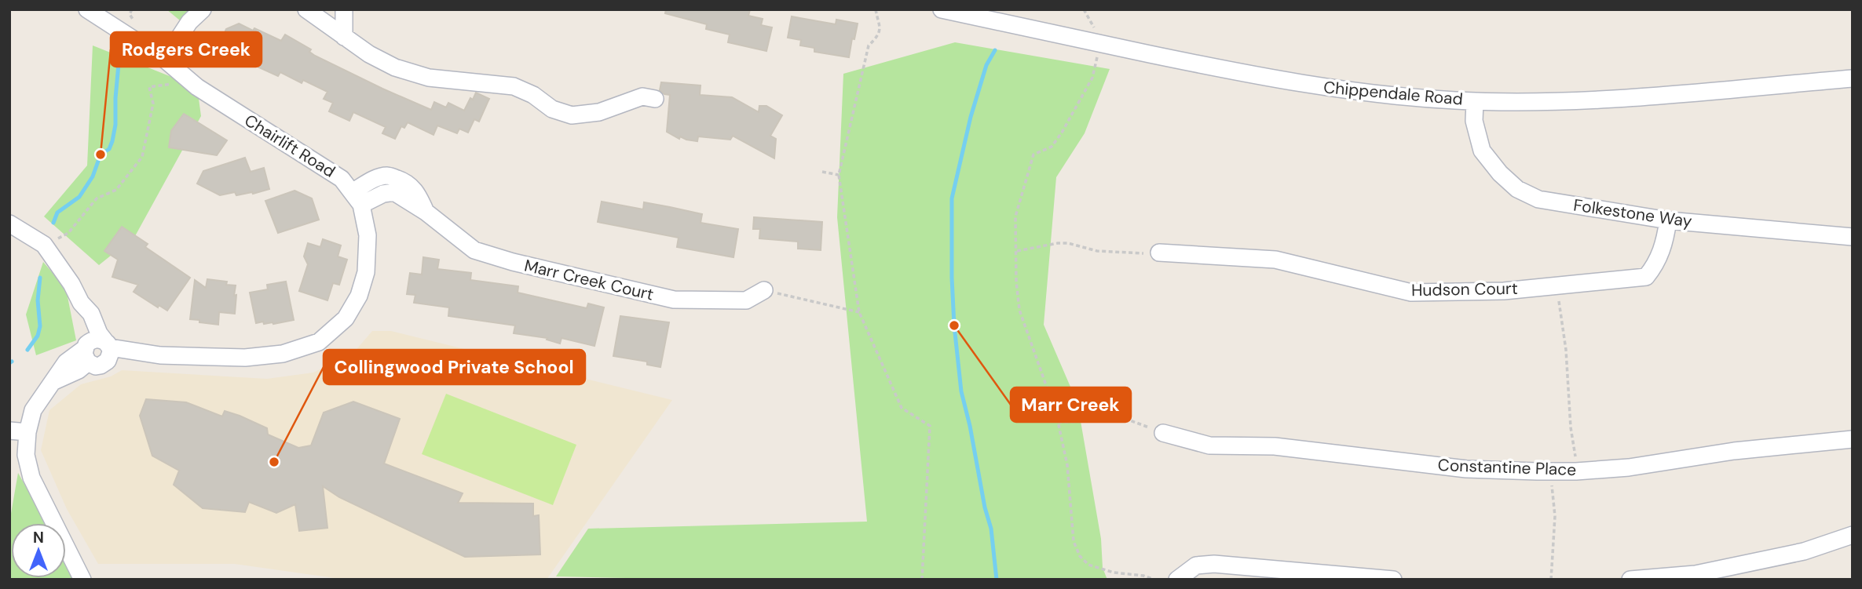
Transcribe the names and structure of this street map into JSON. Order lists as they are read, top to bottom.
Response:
{
  "streets": {
    "street": [
      "Chippendale Road",
      "Chairlift Road",
      "Folkestone Way",
      "Marr Creek Court",
      "Hudson Court",
      "Constantine Place"
    ]
  },
  "crossings": [
    ["Chippendale Road", "Folkestone Way"],
    ["Chairlift Road", "Marr Creek Court"],
    ["Folkestone Way", "Hudson Court"]
  ],
  "places": ["Rodgers Creek", "Marr Creek", "Collingwood Private School"],
  "north": "top"
}
